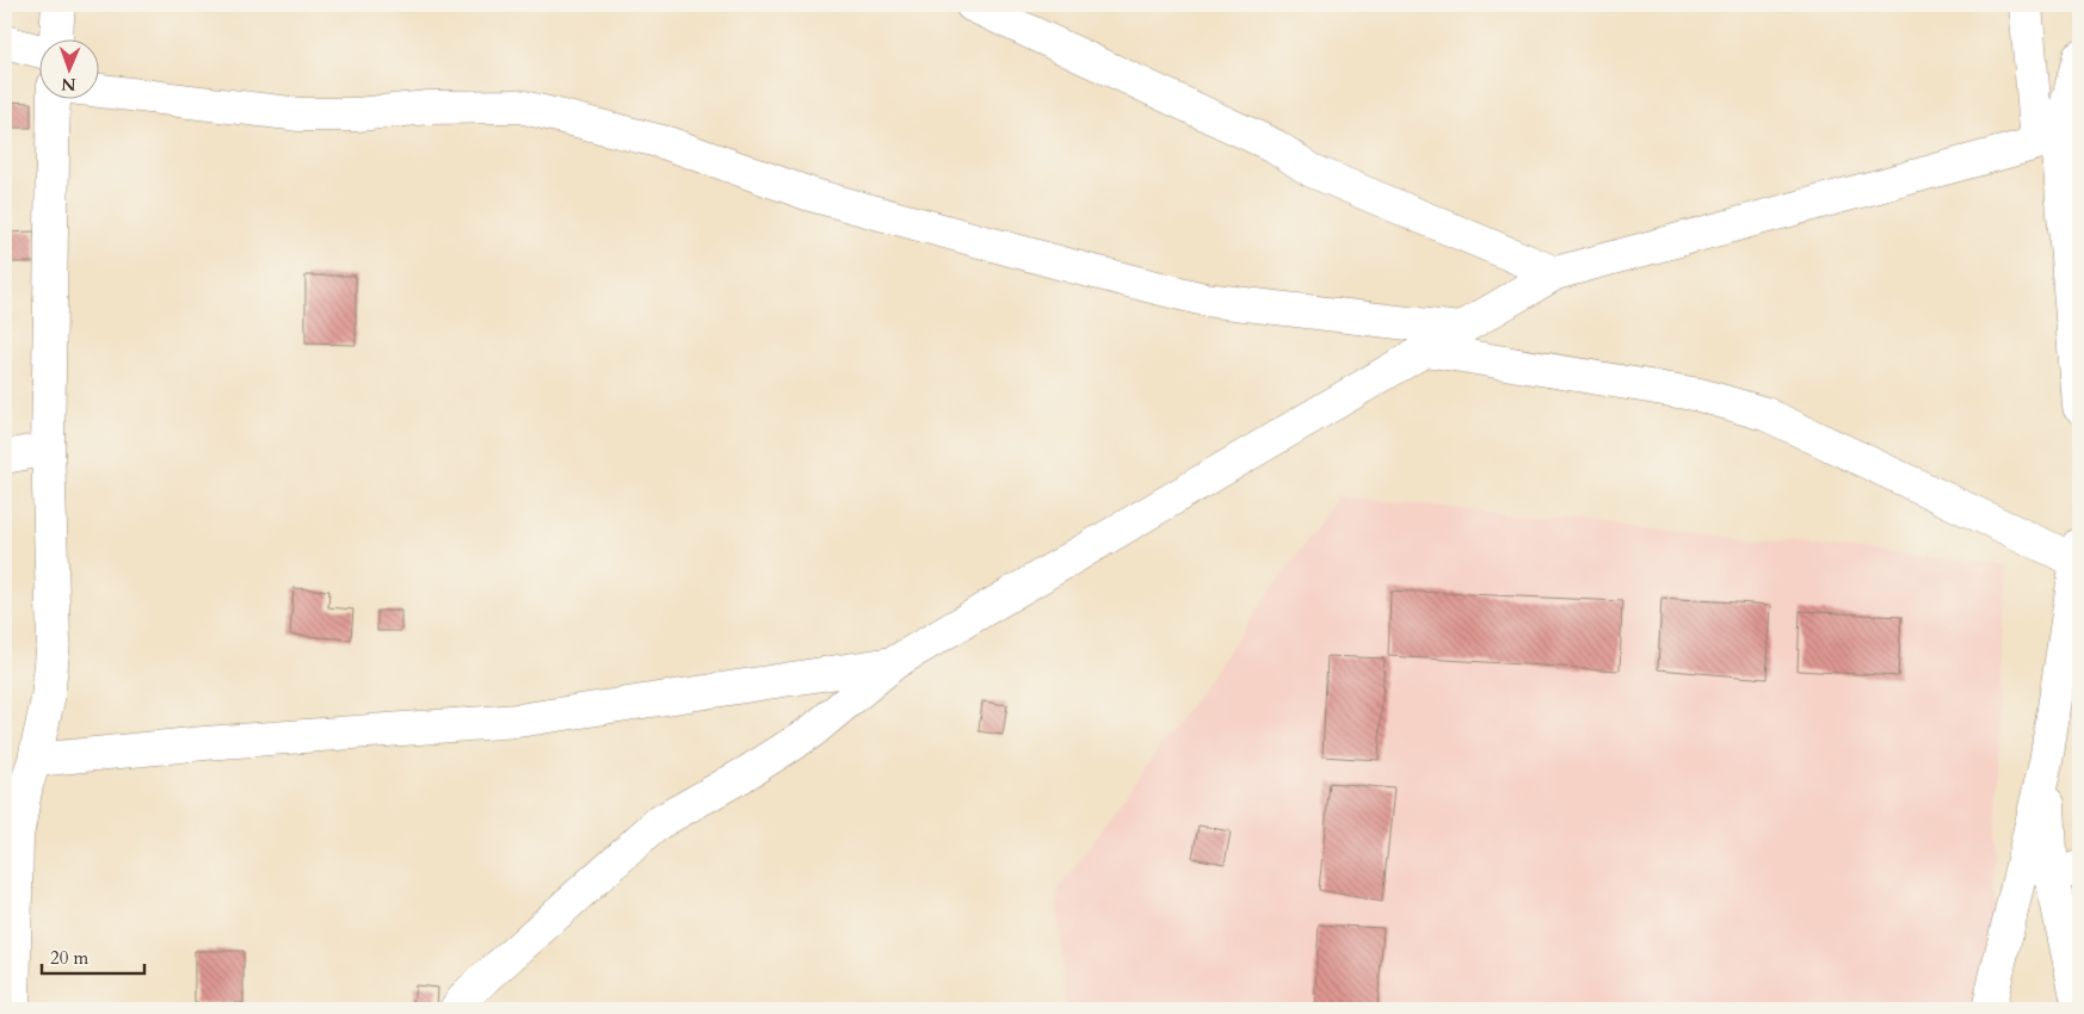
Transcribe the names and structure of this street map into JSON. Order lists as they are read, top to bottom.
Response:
{
  "scale_bar": "20 m",
  "north": "bottom"
}
